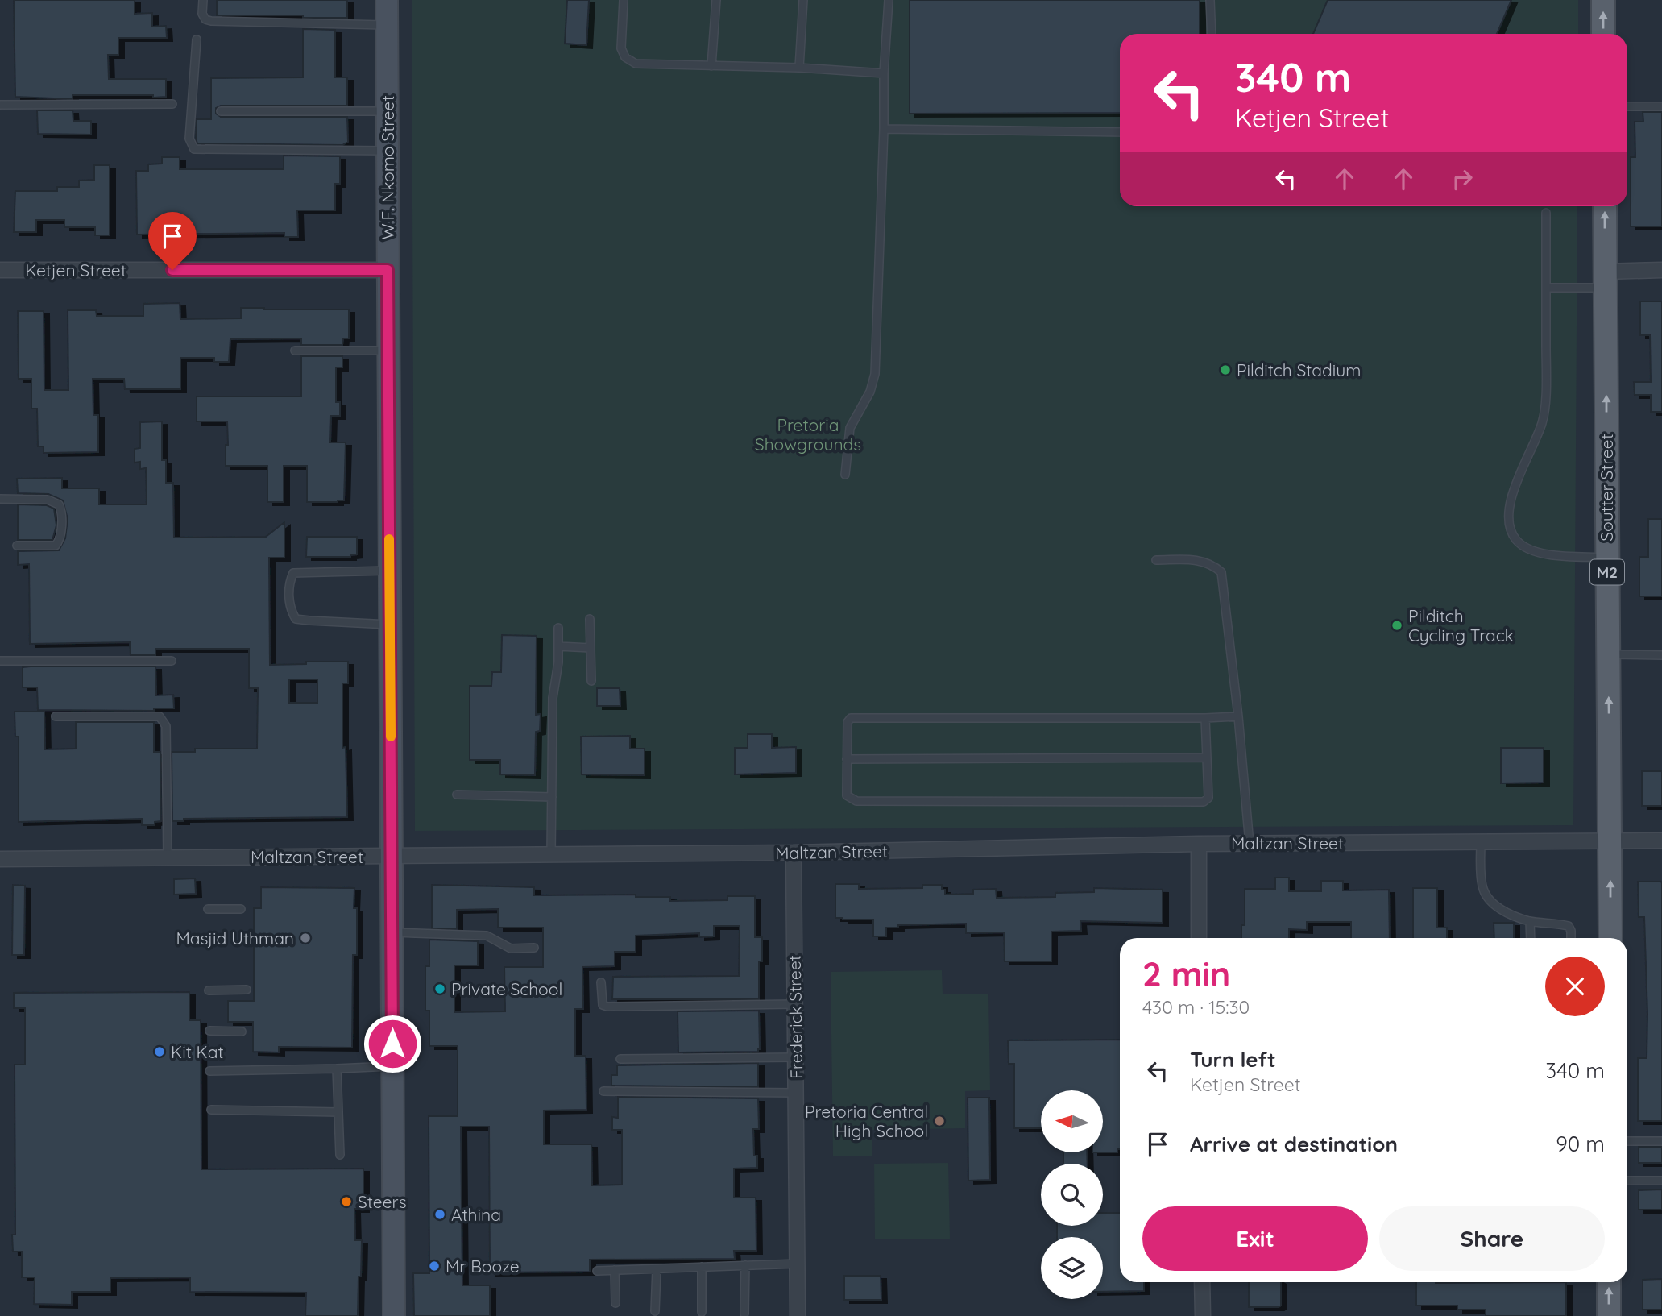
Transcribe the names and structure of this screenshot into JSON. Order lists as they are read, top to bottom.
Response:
{
  "streets": {
    "main road": ["W.F. Nkomo Street", "Soutter Street", "M2"],
    "street": ["Ketjen Street", "Maltzan Street", "Frederick Street"]
  },
  "crossings": [
    ["W.F. Nkomo Street", "Ketjen Street"],
    ["W.F. Nkomo Street", "Maltzan Street"],
    ["Soutter Street", "Maltzan Street"],
    ["Maltzan Street", "Frederick Street"]
  ],
  "one_way": ["Soutter Street"],
  "parks": ["Pretoria Showgrounds"],
  "places": [
    "Pilditch Stadium",
    "Pilditch Cycling Track",
    "Masjid Uthman",
    "Private School",
    "Kit Kat",
    "Pretoria Central High School",
    "Steers",
    "Athina",
    "Mr Booze"
  ],
  "north": "left",
  "page": {
    "turn": ["340 m", "Ketjen Street"],
    "heading": ["2 min", "430 m · 15:30"],
    "list": [
      {
        "name": "Turn left",
        "note": "Ketjen Street",
        "value": "340 m"
      },
      {
        "name": "Arrive at destination",
        "value": "90 m"
      }
    ],
    "buttons": ["Exit", "Share"]
  }
}
